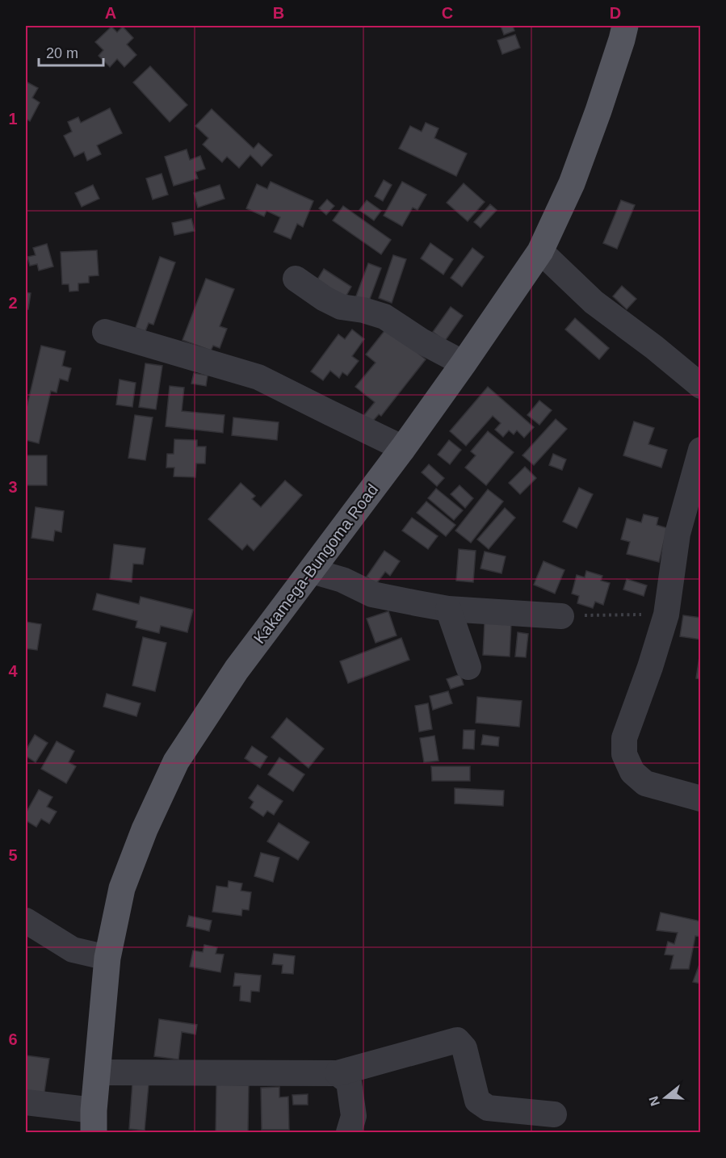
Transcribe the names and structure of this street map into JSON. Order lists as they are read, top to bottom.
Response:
{
  "streets": {
    "main road": ["Kakamega-Bungoma Road"]
  },
  "scale_bar": "20 m",
  "north": "left",
  "grid": {
    "columns": [
      "A",
      "B",
      "C",
      "D"
    ],
    "rows": [
      "1",
      "2",
      "3",
      "4",
      "5",
      "6"
    ]
  }
}
